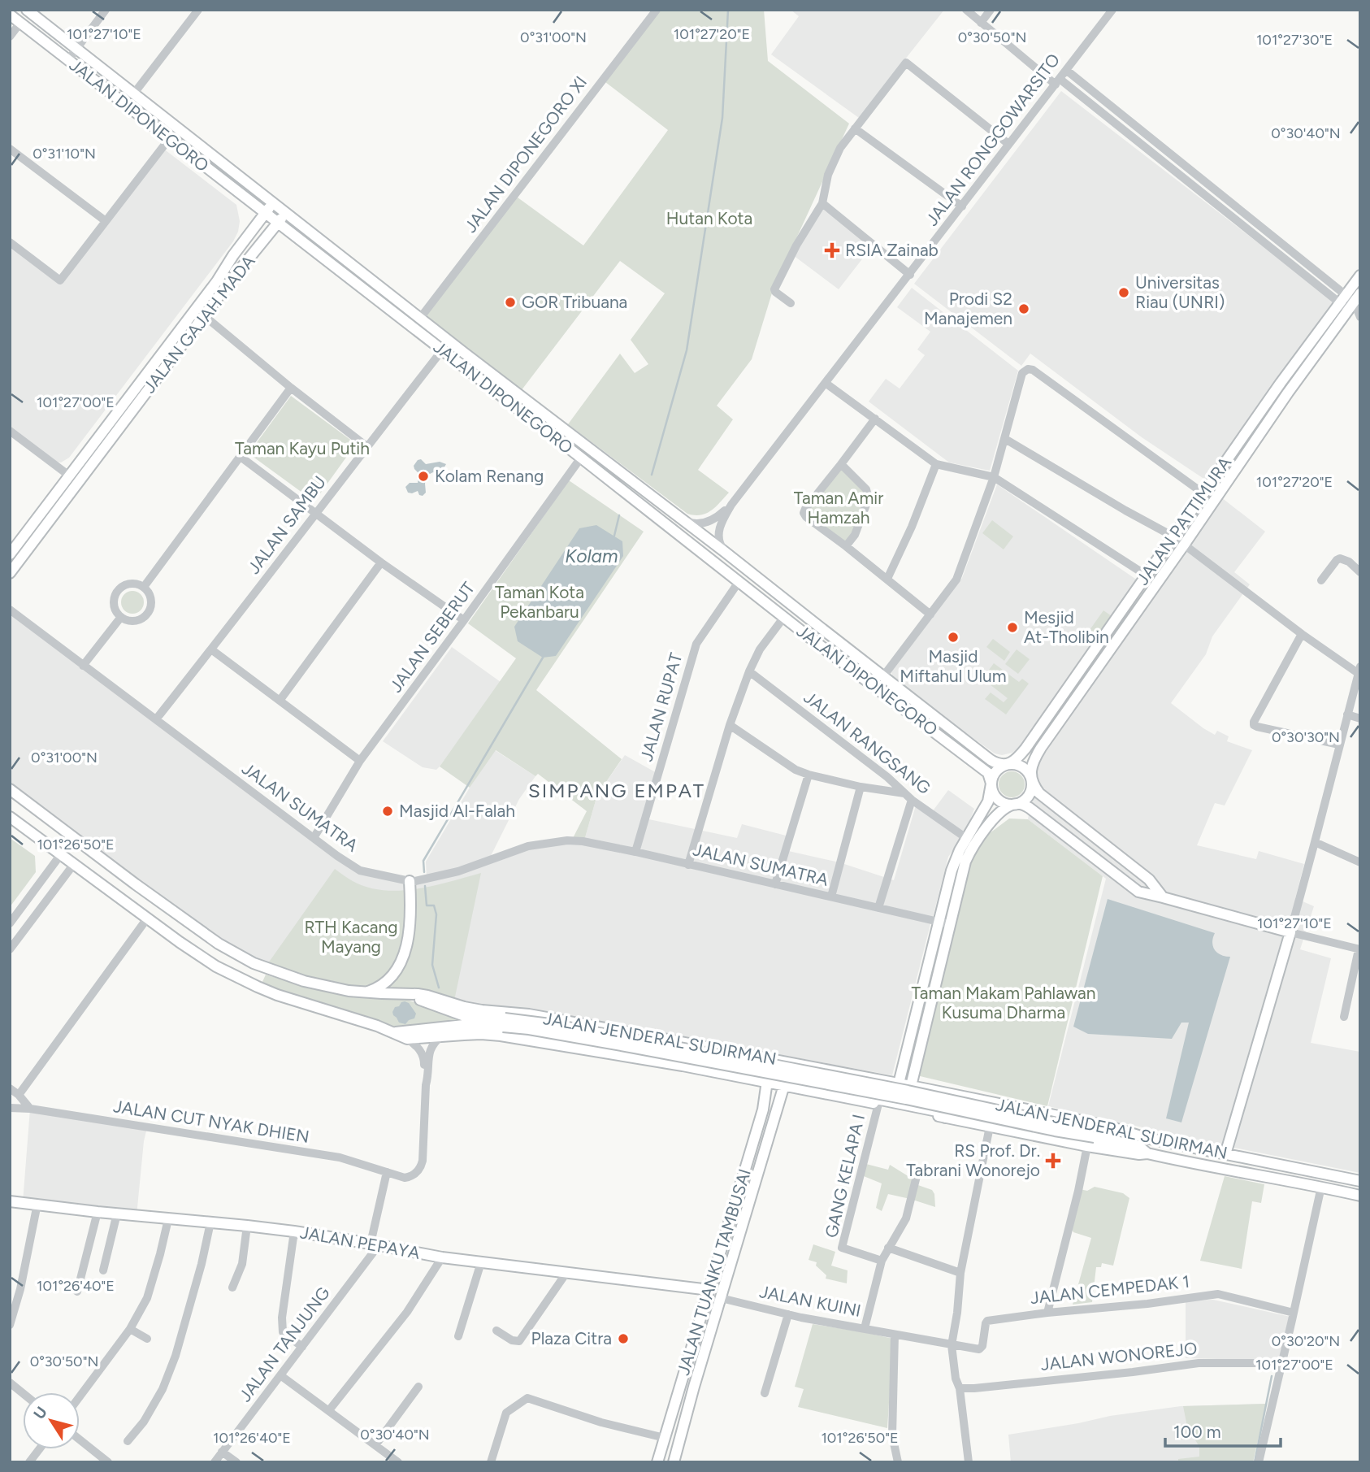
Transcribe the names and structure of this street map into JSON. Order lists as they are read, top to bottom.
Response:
{
  "streets": {
    "main road": [
      "JALAN DIPONEGORO",
      "JALAN GAJAH MADA",
      "JALAN PATTIMURA",
      "JALAN JENDERAL SUDIRMAN",
      "JALAN PEPAYA",
      "JALAN TUANKU TAMBUSAI"
    ],
    "street": [
      "JALAN RONGGOWARSITO",
      "JALAN DIPONEGORO XI",
      "JALAN SAMBU",
      "JALAN SEBERUT",
      "JALAN RUPAT",
      "JALAN RANGSANG",
      "JALAN SUMATRA",
      "JALAN CUT NYAK DHIEN",
      "GANG KELAPA I",
      "JALAN CEMPEDAK 1",
      "JALAN KUINI",
      "JALAN TANJUNG",
      "JALAN WONOREJO"
    ]
  },
  "crossings": [
    ["JALAN DIPONEGORO", "JALAN RONGGOWARSITO"],
    ["JALAN DIPONEGORO", "JALAN DIPONEGORO XI"],
    ["JALAN DIPONEGORO", "JALAN GAJAH MADA"],
    ["JALAN DIPONEGORO", "JALAN PATTIMURA"],
    ["JALAN DIPONEGORO", "JALAN SAMBU"],
    ["JALAN DIPONEGORO", "JALAN SEBERUT"],
    ["JALAN DIPONEGORO", "JALAN RUPAT"],
    ["JALAN SAMBU", "JALAN SUMATRA"],
    ["JALAN SEBERUT", "JALAN SUMATRA"],
    ["JALAN RUPAT", "JALAN SUMATRA"],
    ["JALAN JENDERAL SUDIRMAN", "GANG KELAPA I"],
    ["JALAN JENDERAL SUDIRMAN", "JALAN TUANKU TAMBUSAI"],
    ["JALAN PEPAYA", "JALAN TUANKU TAMBUSAI"],
    ["JALAN PEPAYA", "JALAN TANJUNG"],
    ["JALAN TUANKU TAMBUSAI", "JALAN KUINI"],
    ["JALAN CEMPEDAK 1", "JALAN KUINI"]
  ],
  "districts": ["SIMPANG EMPAT"],
  "water": ["Kolam"],
  "parks": [
    "Hutan Kota",
    "Taman Kayu Putih",
    "Taman Amir Hamzah",
    "Taman Kota Pekanbaru",
    "RTH Kacang Mayang",
    "Taman Makam Pahlawan Kusuma Dharma"
  ],
  "places": {
    "health": ["RSIA Zainab", "RS Prof. Dr. Tabrani Wonorejo"],
    "other": [
      "Universitas Riau (UNRI)",
      "GOR Tribuana",
      "Prodi S2 Manajemen",
      "Kolam Renang",
      "Mesjid At-Tholibin",
      "Masjid Miftahul Ulum",
      "Masjid Al-Falah",
      "Plaza Citra"
    ]
  },
  "scale_bar": "100 m",
  "north": "top left",
  "coordinates": [
    "101°27'10\"E",
    "101°27'20\"E",
    "0°31'00\"N",
    "0°30'50\"N",
    "101°27'30\"E",
    "0°30'40\"N",
    "0°31'10\"N",
    "101°27'00\"E",
    "0°30'30\"N",
    "101°26'50\"E",
    "101°26'40\"E",
    "0°30'20\"N"
  ]
}
